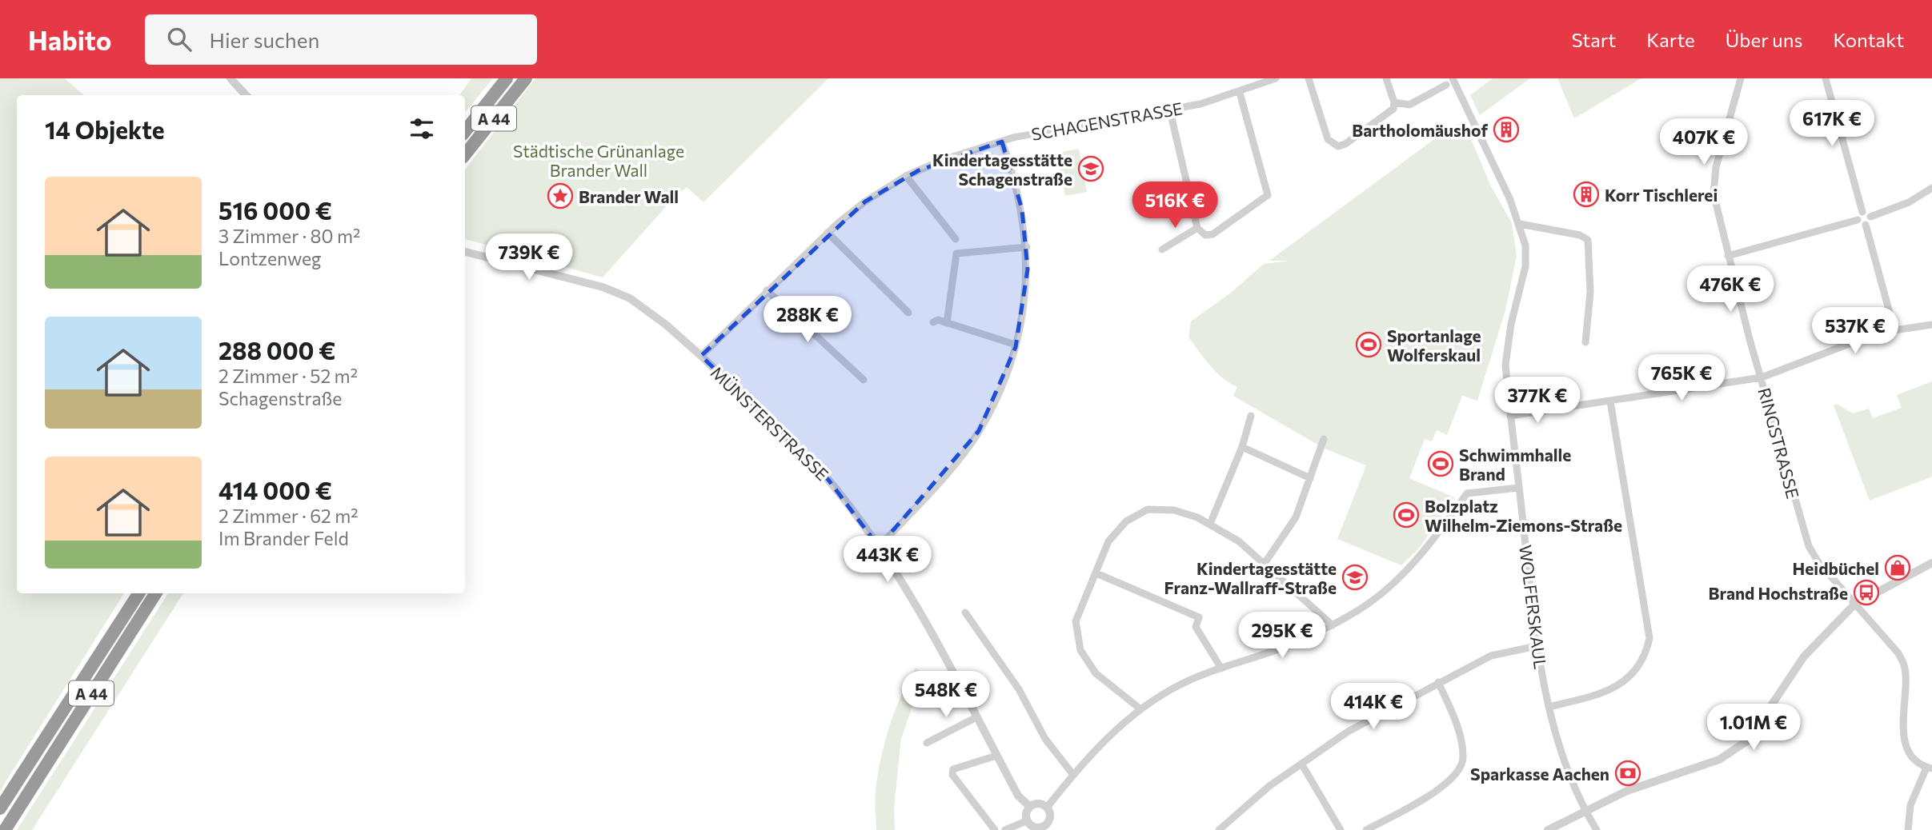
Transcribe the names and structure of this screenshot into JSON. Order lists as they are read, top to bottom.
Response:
{
  "streets": {
    "highway": ["A 44"],
    "street": [
      "SCHAGENSTRASSE",
      "MÜNSTERSTRASSE",
      "RINGSTRASSE",
      "WOLFERSKAUL"
    ]
  },
  "crossings": [
    ["SCHAGENSTRASSE", "MÜNSTERSTRASSE"]
  ],
  "parks": ["Städtische Grünanlage Brander Wall"],
  "places": {
    "building": ["Bartholomäushof", "Korr Tischlerei"],
    "school or university": ["Kindertagesstätte Schagenstraße", "Kindertagesstätte Franz-Wallraff-Straße"],
    "place": ["Brander Wall"],
    "sports": ["Sportanlage Wolferskaul", "Schwimmhalle Brand", "Bolzplatz Wilhelm-Ziemons-Straße"],
    "shop": ["Heidbüchel"],
    "bus stop": ["Brand Hochstraße"],
    "bank": ["Sparkasse Aachen"]
  },
  "page": {
    "header": "Habito",
    "search": "Hier suchen",
    "nav": [
      "Start",
      "Karte",
      "Über uns",
      "Kontakt"
    ],
    "heading": "14 Objekte",
    "price": [
      "617K €",
      "407K €",
      "516K €",
      "739K €",
      "476K €",
      "288K €",
      "537K €",
      "765K €",
      "377K €",
      "443K €",
      "295K €",
      "548K €",
      "414K €",
      "1.01M €"
    ],
    "list": [
      {
        "name": "516 000 €",
        "note": "3 Zimmer · 80 m² · Lontzenweg"
      },
      {
        "name": "288 000 €",
        "note": "2 Zimmer · 52 m² · Schagenstraße"
      },
      {
        "name": "414 000 €",
        "note": "2 Zimmer · 62 m² · Im Brander Feld"
      }
    ]
  }
}
